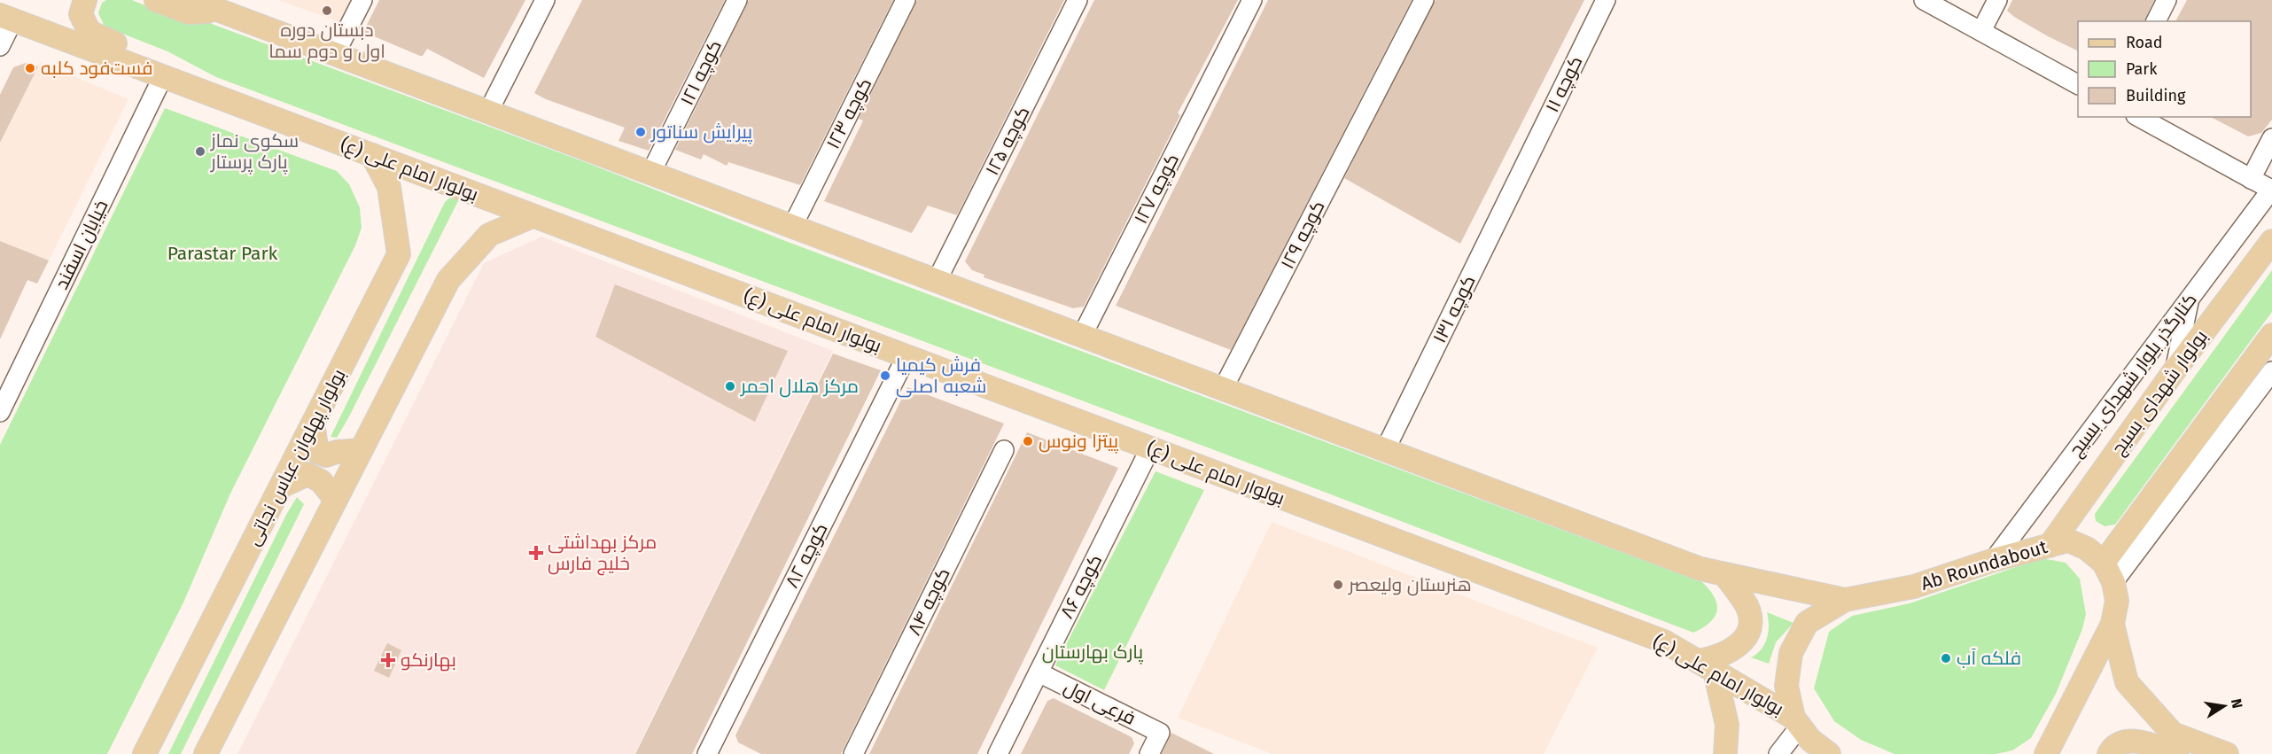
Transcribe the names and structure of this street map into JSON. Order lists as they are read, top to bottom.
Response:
{
  "streets": {
    "main road": [
      "بولوار امام علی (ع)",
      "بولوار شهدای بسیج",
      "بولوار پهلوان عباس نجاتی",
      "Ab Roundabout"
    ],
    "street": [
      "کوچه ۱۲۱",
      "کوچه ۱۱",
      "کوچه ۱۲۳",
      "کوچه ۱۲۵",
      "کوچه ۱۲۷",
      "کوچه ۱۲۹",
      "خیابان اسفند",
      "کوچه ۱۳۱",
      "کنارگذر بلوار شهدای بسیج",
      "کوچه ۸۲",
      "کوچه ۸۶",
      "کوچه ۸۴",
      "فرعی اول"
    ]
  },
  "crossings": [
    ["کوچه ۱۱", "کوچه ۱۳۱"],
    ["بولوار امام علی (ع)", "خیابان اسفند"],
    ["بولوار امام علی (ع)", "بولوار پهلوان عباس نجاتی"],
    ["بولوار امام علی (ع)", "کوچه ۸۲"],
    ["بولوار امام علی (ع)", "Ab Roundabout"],
    ["بولوار امام علی (ع)", "کوچه ۸۶"],
    ["کنارگذر بلوار شهدای بسیج", "Ab Roundabout"],
    ["بولوار شهدای بسیج", "Ab Roundabout"],
    ["کوچه ۸۶", "فرعی اول"]
  ],
  "parks": ["Parastar Park", "پارک بهارستان"],
  "places": {
    "other": [
      "دبستان دوره اول و دوم سما",
      "فست‌فود کلبه",
      "پیرایش سناتور",
      "سکوی نماز پارک پرستار",
      "فرش کیمیا شعبه اصلی",
      "مرکز هلال احمر",
      "پیتزا ونوس",
      "هنرستان ولیعصر",
      "فلکه آب"
    ],
    "health": ["مرکز بهداشتی خلیج فارس", "بهارنکو"]
  },
  "legend": ["Road", "Park", "Building"],
  "north": "right"
}
